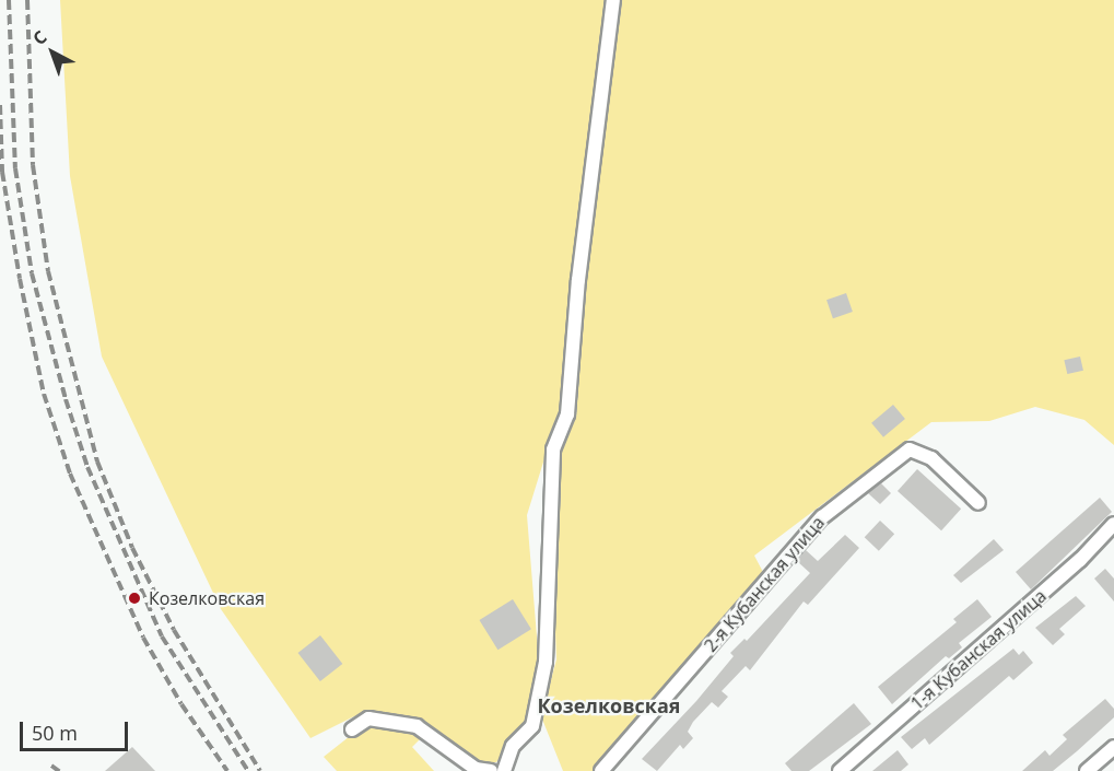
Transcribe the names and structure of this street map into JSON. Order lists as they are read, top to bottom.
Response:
{
  "streets": {
    "street": ["2-я Кубанская улица", "1-я Кубанская улица"]
  },
  "districts": ["Козелковская"],
  "places": ["Козелковская"],
  "scale_bar": "50 m",
  "north": "top left"
}
